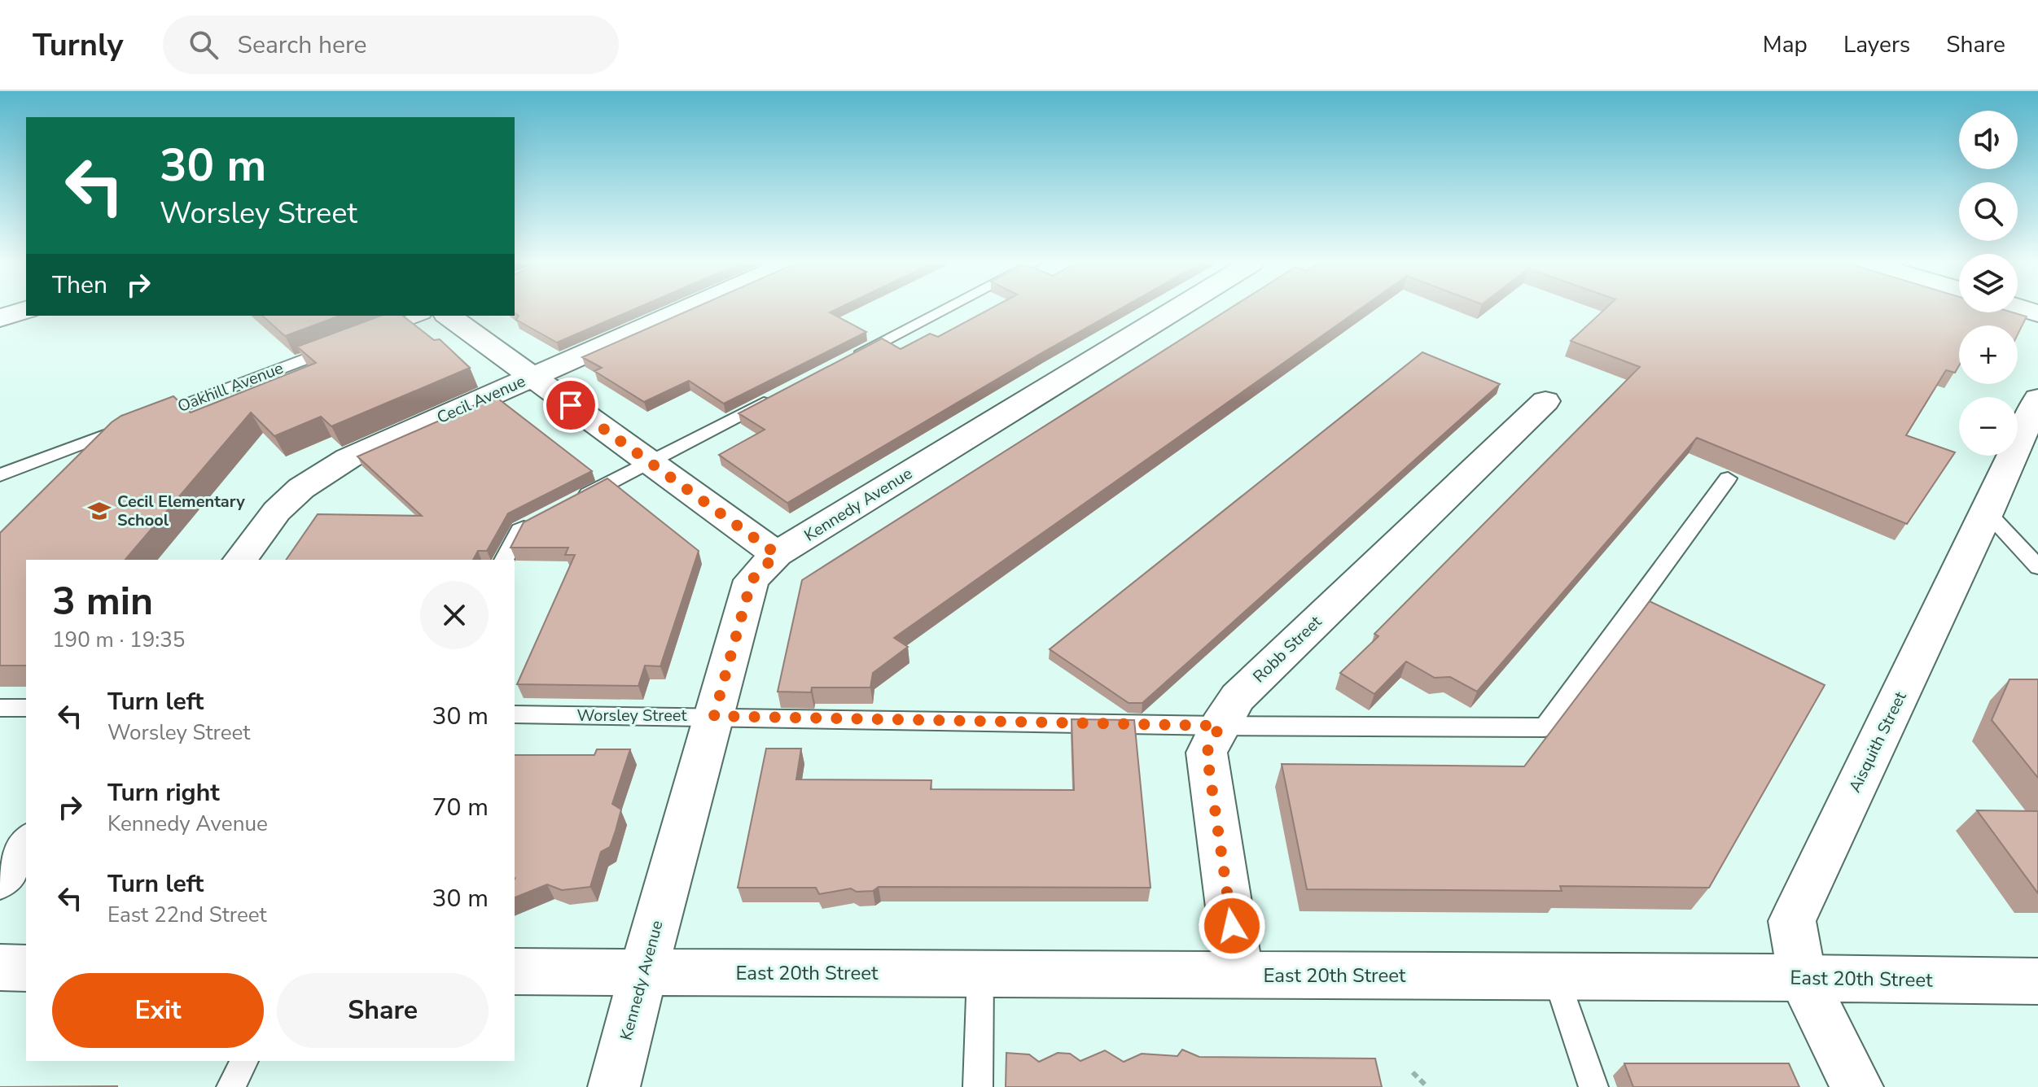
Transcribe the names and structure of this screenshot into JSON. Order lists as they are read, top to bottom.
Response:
{
  "streets": {
    "street": [
      "Cecil Avenue",
      "Kennedy Avenue",
      "Robb Street",
      "Aisquith Street",
      "East 20th Street"
    ],
    "lane": ["Oakhill Avenue", "Worsley Street"]
  },
  "crossings": [
    ["Kennedy Avenue", "Worsley Street"],
    ["Kennedy Avenue", "East 20th Street"],
    ["Robb Street", "Worsley Street"],
    ["Robb Street", "East 20th Street"],
    ["Aisquith Street", "East 20th Street"]
  ],
  "places": {
    "school or university": ["Cecil Elementary School"]
  },
  "page": {
    "header": "Turnly",
    "search": "Search here",
    "nav": ["Map", "Layers", "Share"],
    "map_buttons": ["+", "−"],
    "turn": ["30 m", "Worsley Street"],
    "then": "Then",
    "heading": ["3 min", "190 m · 19:35"],
    "list": [
      {
        "name": "Turn left",
        "note": "Worsley Street",
        "value": "30 m"
      },
      {
        "name": "Turn right",
        "note": "Kennedy Avenue",
        "value": "70 m"
      },
      {
        "name": "Turn left",
        "note": "East 22nd Street",
        "value": "30 m"
      }
    ],
    "buttons": ["Exit", "Share"]
  }
}
